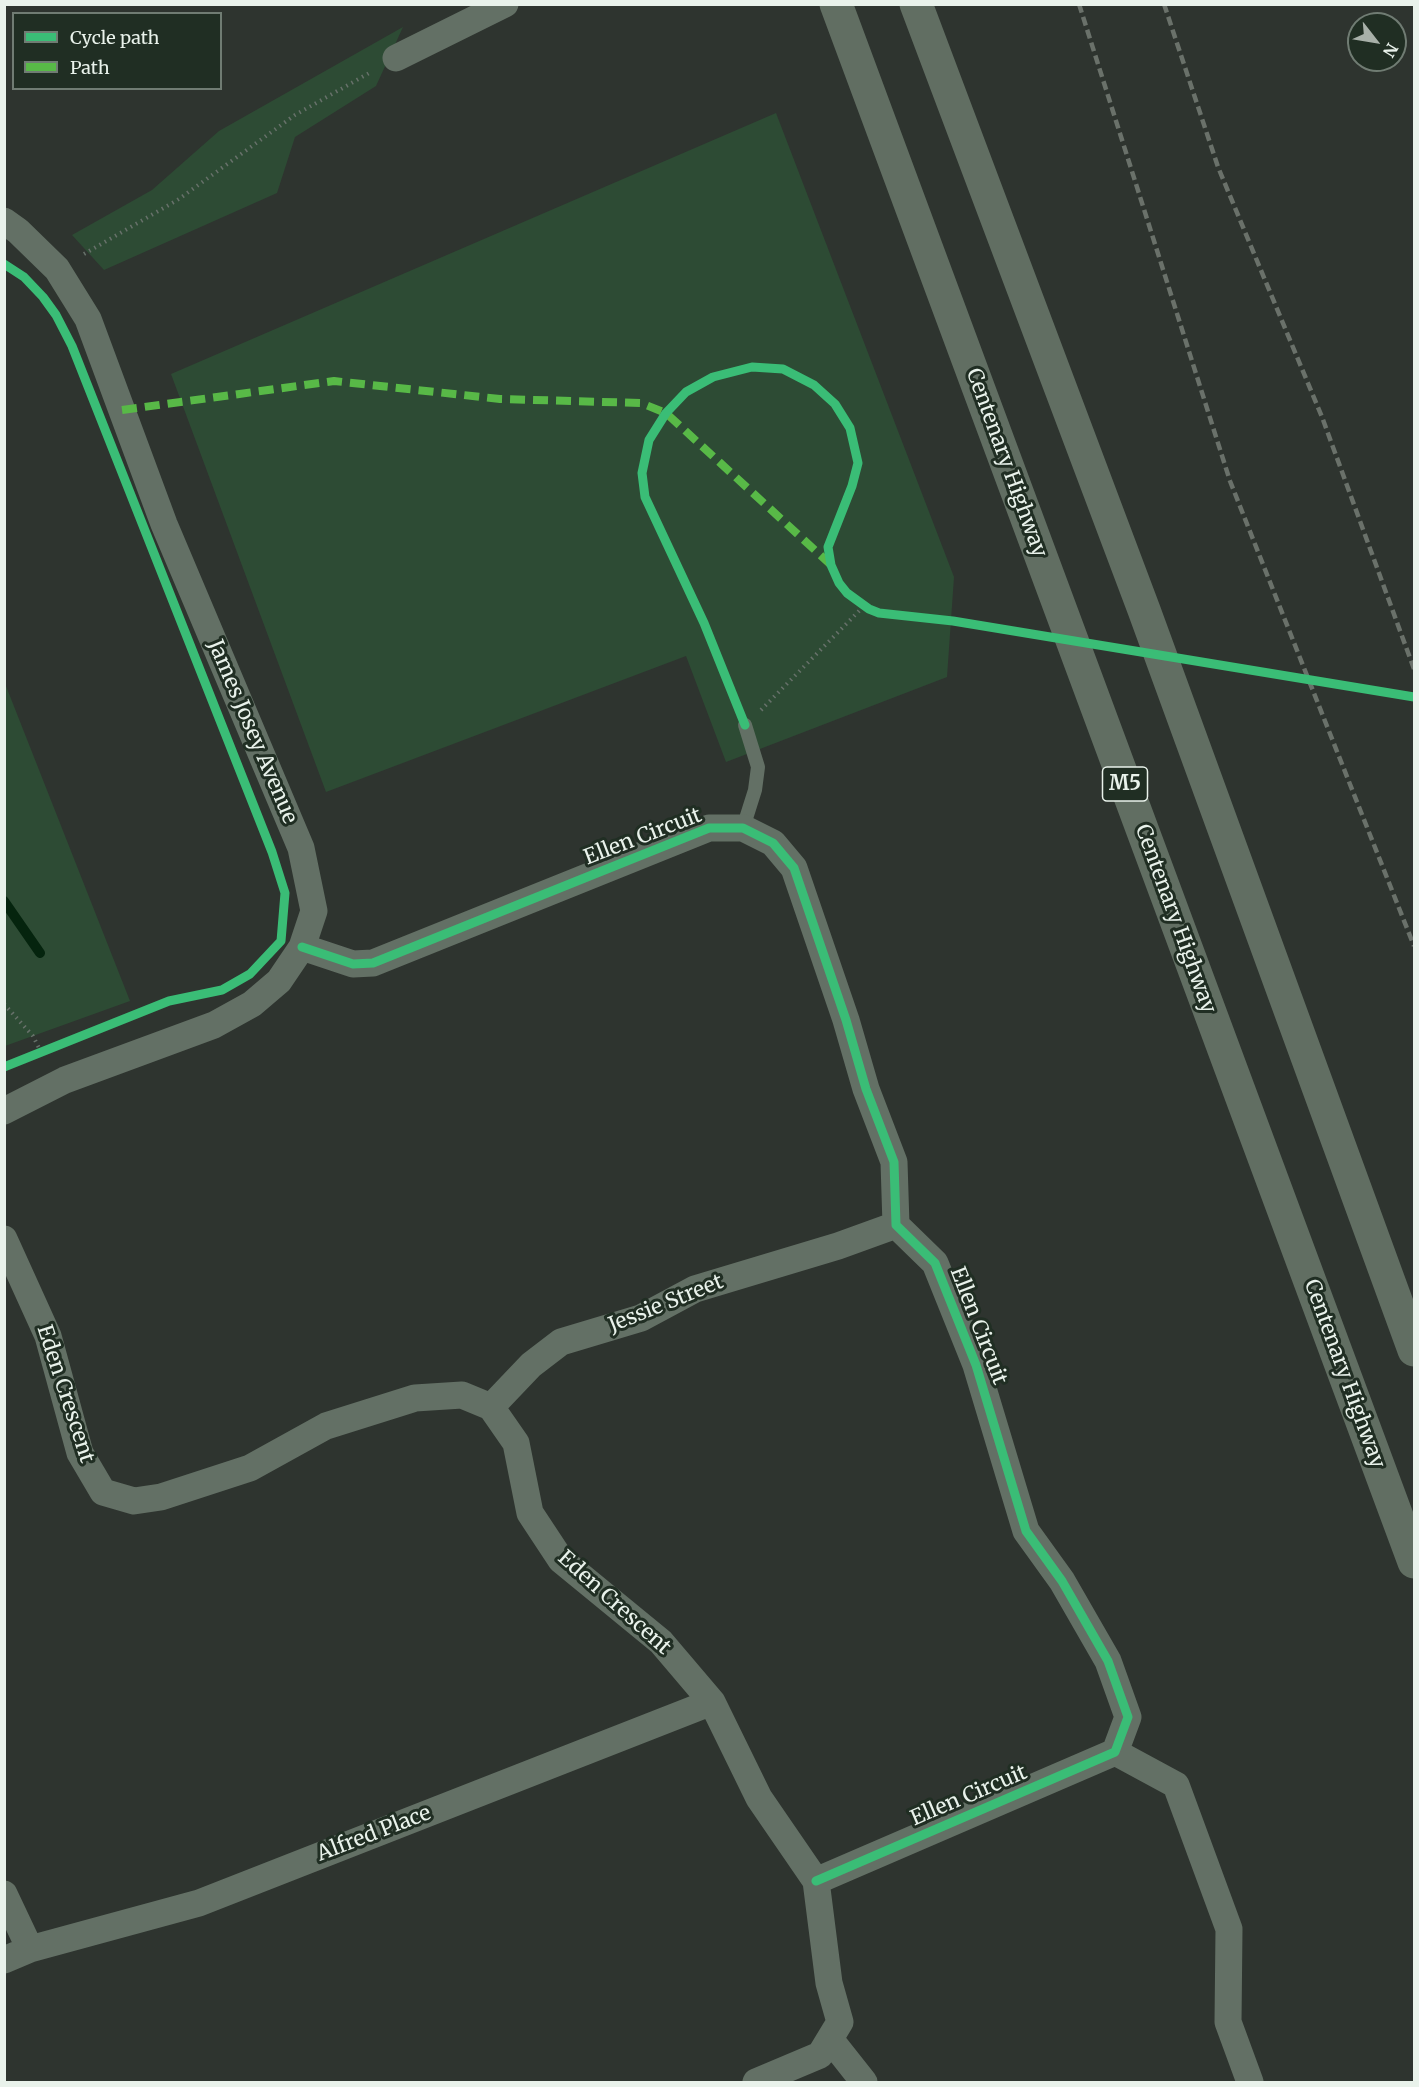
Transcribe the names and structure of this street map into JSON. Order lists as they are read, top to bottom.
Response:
{
  "streets": {
    "highway": ["Centenary Highway", "M5"],
    "street": [
      "James Josey Avenue",
      "Ellen Circuit",
      "Jessie Street",
      "Eden Crescent",
      "Alfred Place"
    ]
  },
  "crossings": [
    ["James Josey Avenue", "Ellen Circuit"],
    ["Ellen Circuit", "Jessie Street"],
    ["Ellen Circuit", "Eden Crescent"],
    ["Jessie Street", "Eden Crescent"],
    ["Eden Crescent", "Alfred Place"]
  ],
  "legend": ["Cycle path", "Path"],
  "north": "bottom right"
}
